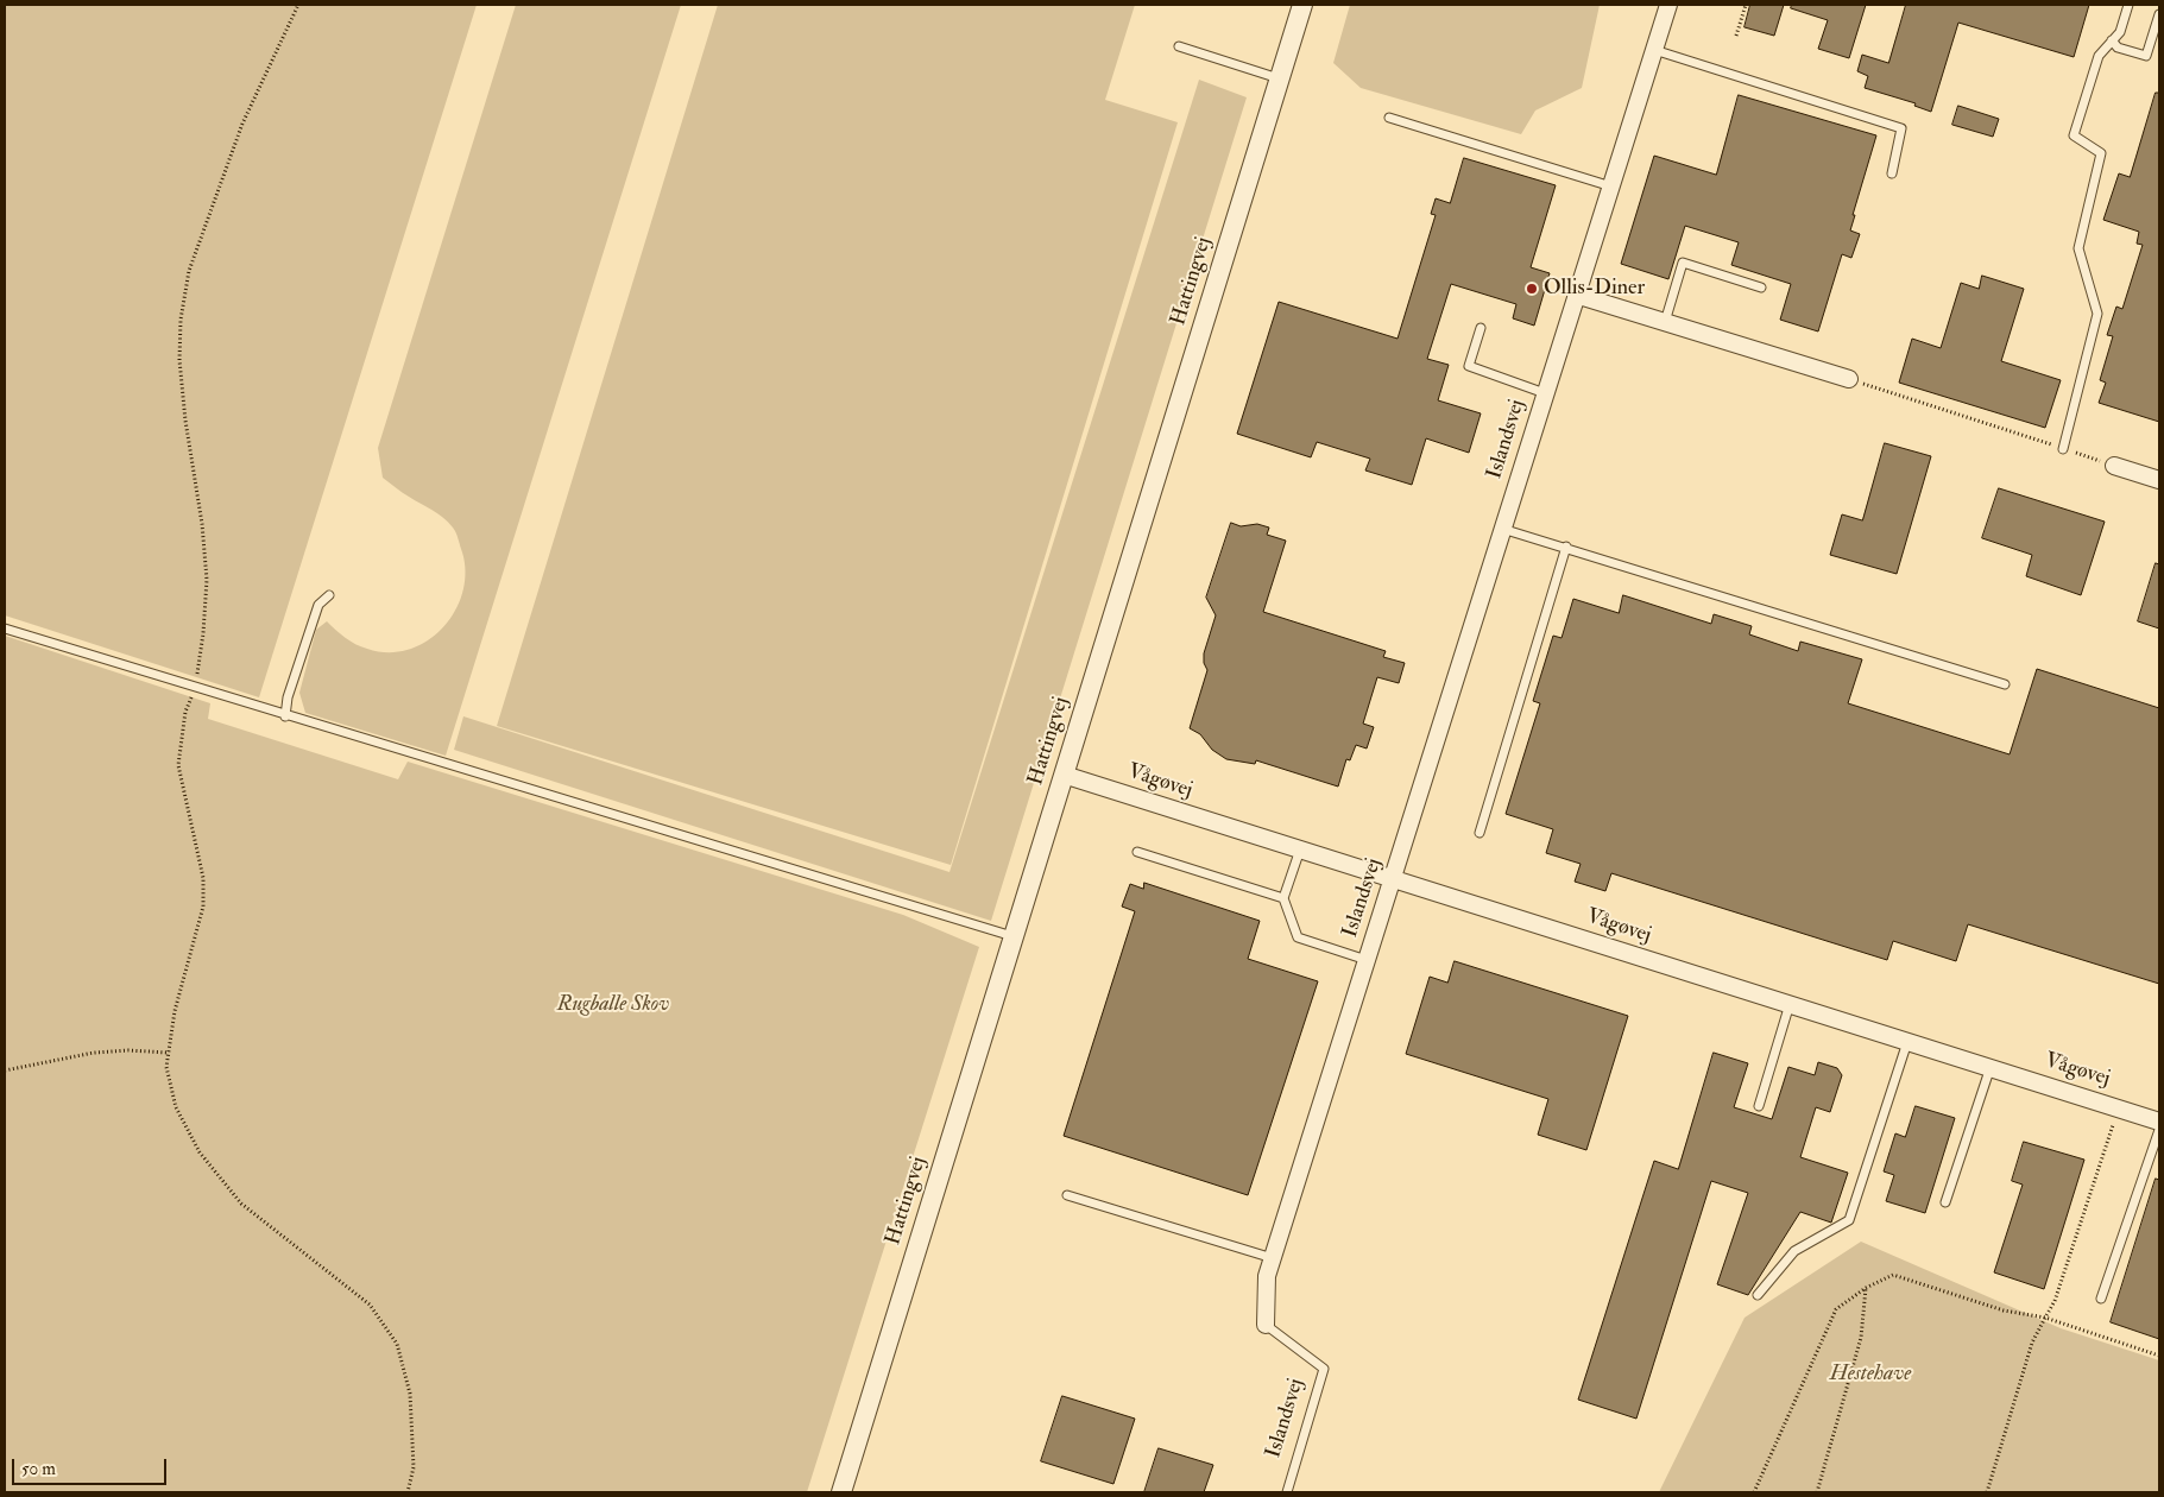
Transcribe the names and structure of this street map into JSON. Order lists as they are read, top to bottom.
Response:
{
  "streets": {
    "street": ["Hattingvej", "Islandsvej", "Vågøvej"]
  },
  "crossings": [
    ["Hattingvej", "Vågøvej"],
    ["Islandsvej", "Vågøvej"]
  ],
  "parks": ["Rugballe Skov", "Hestehave"],
  "places": ["Ollis-Diner"],
  "scale_bar": "50 m"
}
